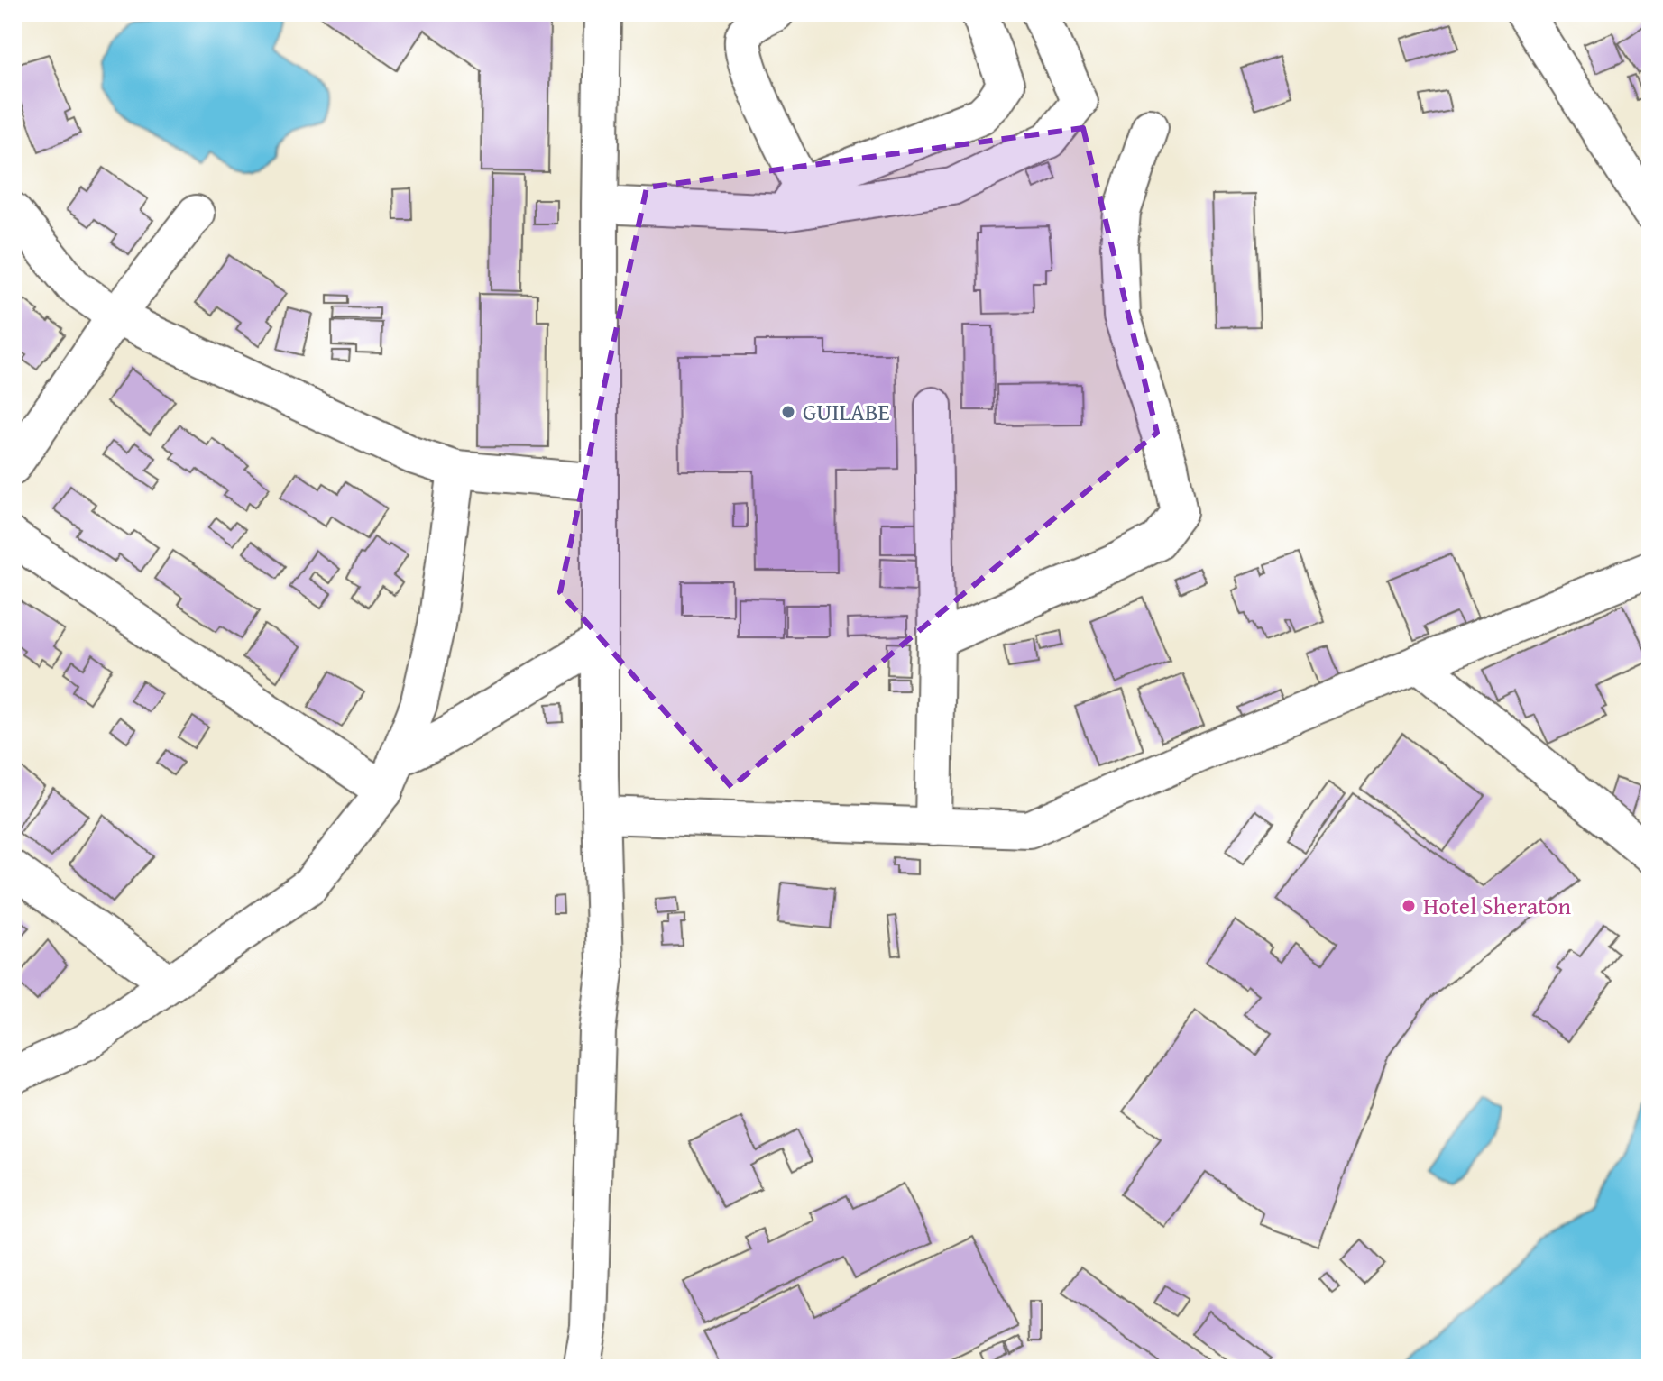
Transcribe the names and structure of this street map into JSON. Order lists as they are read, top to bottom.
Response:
{
  "places": ["GUILABE", "Hotel Sheraton"]
}
